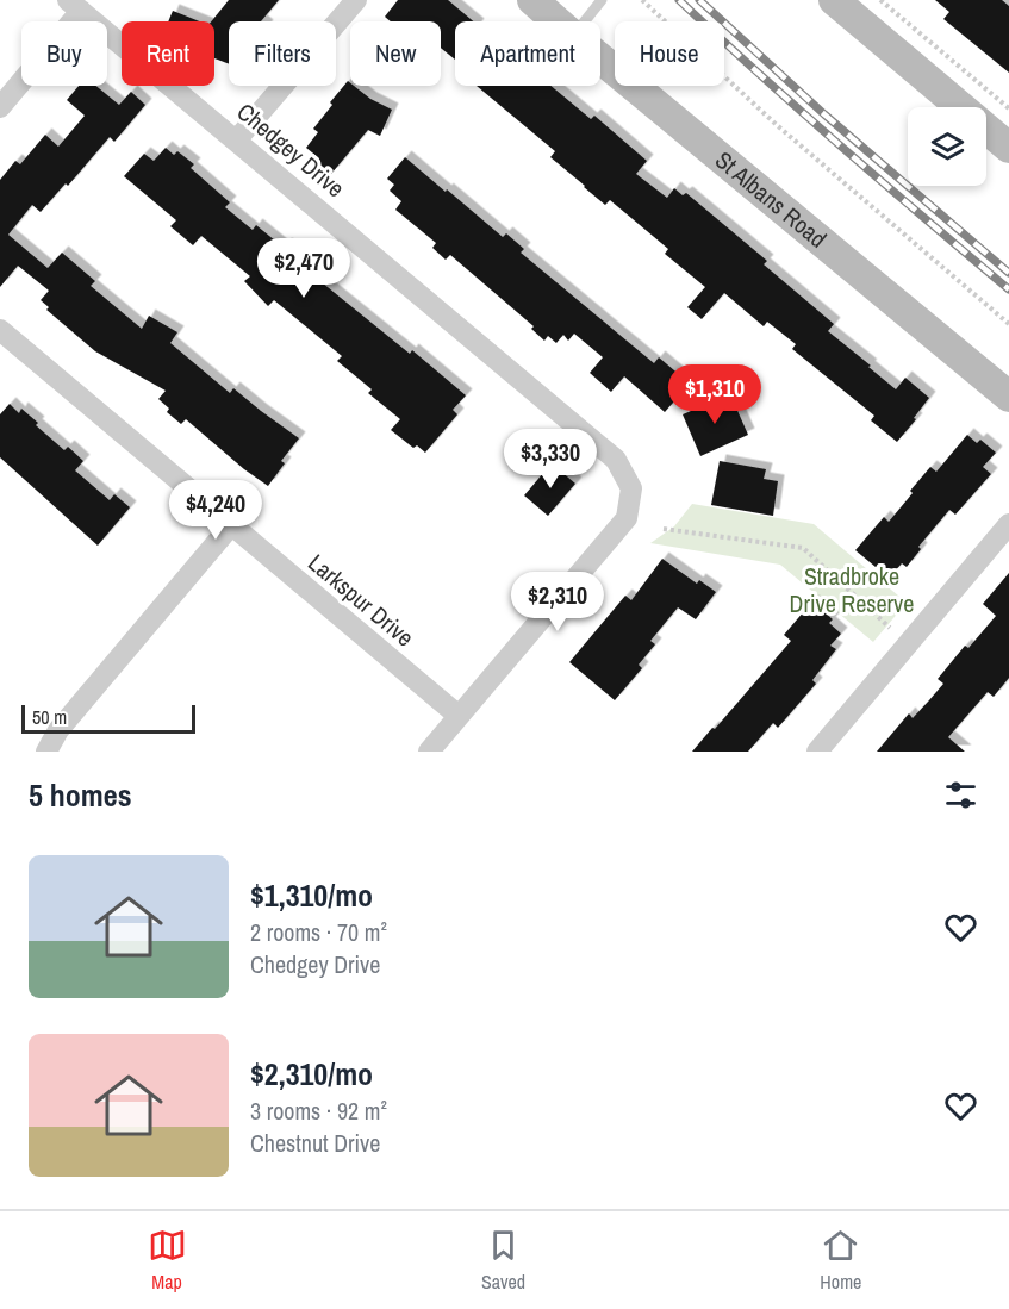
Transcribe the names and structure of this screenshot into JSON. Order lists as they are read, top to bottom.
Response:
{
  "streets": {
    "main road": ["St Albans Road"],
    "street": ["Chedgey Drive", "Larkspur Drive"]
  },
  "crossings": [
    ["Chedgey Drive", "Larkspur Drive"]
  ],
  "parks": ["Stradbroke Drive Reserve"],
  "scale_bar": "50 m",
  "page": {
    "chip": [
      "Buy",
      "Rent",
      "Filters",
      "New",
      "Apartment",
      "House"
    ],
    "price": [
      "$2,470",
      "$1,310",
      "$3,330",
      "$4,240",
      "$2,310"
    ],
    "scale": "50 m",
    "heading": "5 homes",
    "list": [
      {
        "name": "$1,310/mo",
        "note": "2 rooms · 70 m² · Chedgey Drive"
      },
      {
        "name": "$2,310/mo",
        "note": "3 rooms · 92 m² · Chestnut Drive"
      }
    ],
    "tabs": ["Map", "Saved", "Home"]
  }
}
